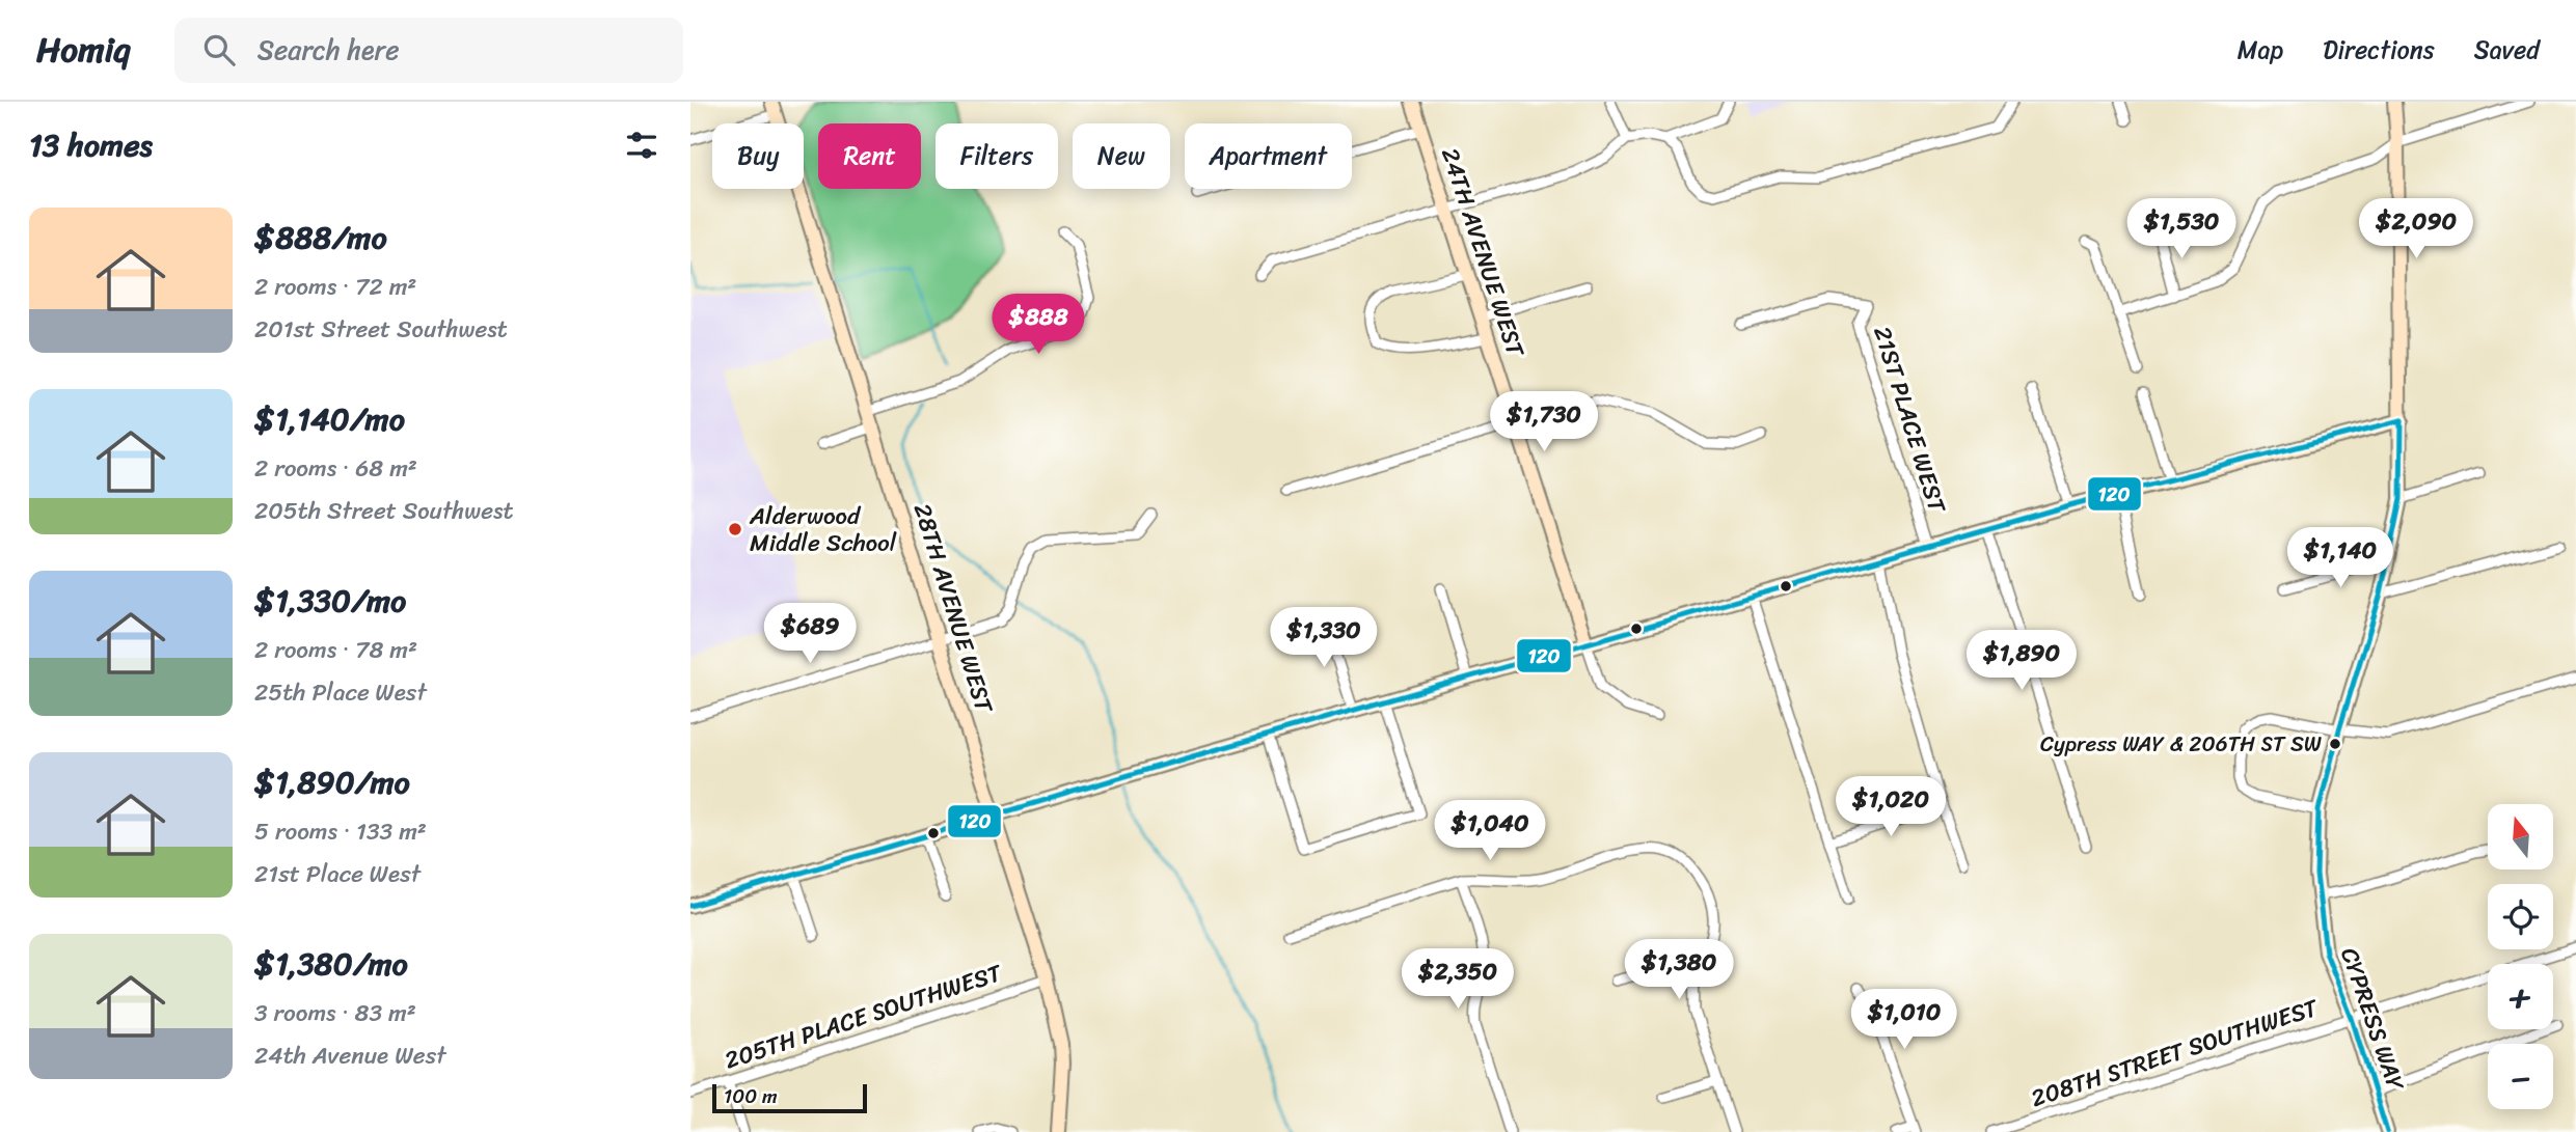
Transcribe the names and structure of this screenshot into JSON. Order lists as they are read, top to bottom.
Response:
{
  "streets": {
    "street": [
      "24TH AVENUE WEST",
      "21ST PLACE WEST",
      "28TH AVENUE WEST",
      "205TH PLACE SOUTHWEST",
      "CYPRESS WAY",
      "208TH STREET SOUTHWEST"
    ]
  },
  "crossings": [
    ["28TH AVENUE WEST", "205TH PLACE SOUTHWEST"],
    ["CYPRESS WAY", "208TH STREET SOUTHWEST"]
  ],
  "places": ["Alderwood Middle School", "Cypress WAY & 206TH ST SW"],
  "lines": ["transit line 120"],
  "scale_bar": "100 m",
  "north": "top",
  "page": {
    "header": "Homiq",
    "search": "Search here",
    "nav": ["Map", "Directions", "Saved"],
    "heading": "13 homes",
    "chip": [
      "Buy",
      "Rent",
      "Filters",
      "New",
      "Apartment"
    ],
    "list": [
      {
        "name": "$888/mo",
        "note": "2 rooms · 72 m² · 201st Street Southwest"
      },
      {
        "name": "$1,140/mo",
        "note": "2 rooms · 68 m² · 205th Street Southwest"
      },
      {
        "name": "$1,330/mo",
        "note": "2 rooms · 78 m² · 25th Place West"
      },
      {
        "name": "$1,890/mo",
        "note": "5 rooms · 133 m² · 21st Place West"
      },
      {
        "name": "$1,380/mo",
        "note": "3 rooms · 83 m² · 24th Avenue West"
      }
    ],
    "price": [
      "$1,530",
      "$2,090",
      "$888",
      "$1,730",
      "$1,140",
      "$689",
      "$1,330",
      "$1,890",
      "$1,020",
      "$1,040",
      "$1,380",
      "$2,350",
      "$1,010"
    ],
    "map_buttons": ["+", "−"],
    "scale": "100 m"
  }
}
